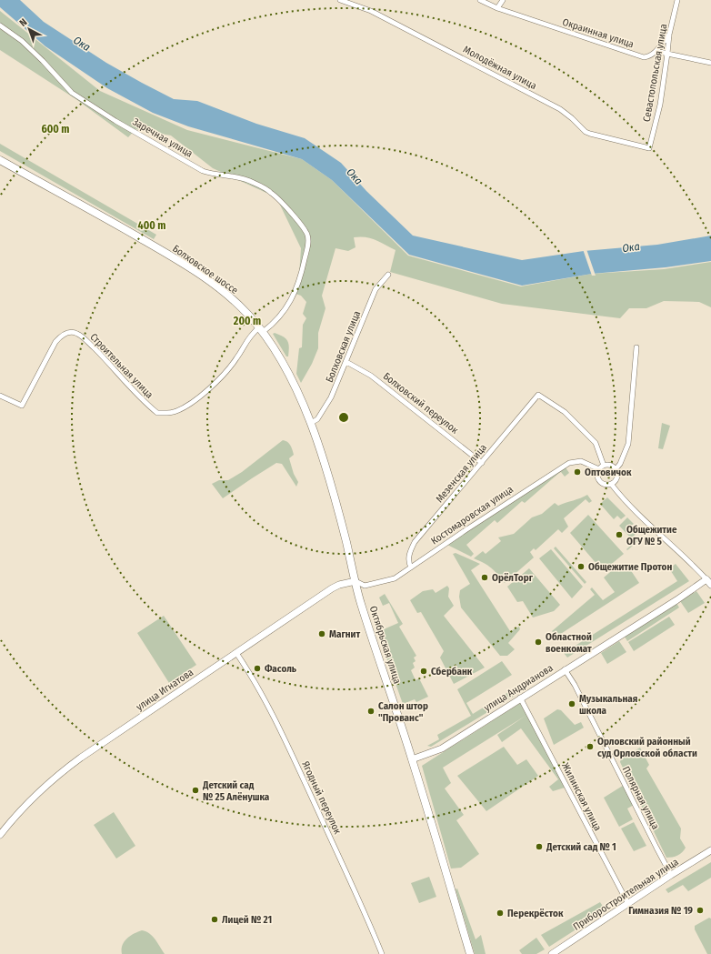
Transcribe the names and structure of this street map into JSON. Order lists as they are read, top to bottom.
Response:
{
  "streets": {
    "main road": [
      "Болховское шоссе",
      "Октябрьская улица",
      "улица Андрианова",
      "улица Игнатова",
      "Приборостроительная улица"
    ],
    "street": [
      "Окраинная улица",
      "Молодёжная улица",
      "Севастопольская улица",
      "Заречная улица",
      "Болховская улица",
      "Строительная улица",
      "Болховский переулок",
      "Мезенская улица",
      "Костомаровская улица",
      "Жилинская улица",
      "Ягодный переулок",
      "Полярная улица"
    ]
  },
  "crossings": [
    ["Молодёжная улица", "Севастопольская улица"],
    ["Заречная улица", "Болховское шоссе"],
    ["Заречная улица", "Строительная улица"],
    ["Болховское шоссе", "Строительная улица"],
    ["Болховское шоссе", "Октябрьская улица"],
    ["Болховская улица", "Болховский переулок"],
    ["Болховская улица", "Октябрьская улица"],
    ["Болховский переулок", "Мезенская улица"],
    ["Мезенская улица", "Костомаровская улица"],
    ["Костомаровская улица", "Октябрьская улица"],
    ["Костомаровская улица", "улица Игнатова"],
    ["Октябрьская улица", "улица Андрианова"],
    ["Октябрьская улица", "улица Игнатова"],
    ["улица Андрианова", "Жилинская улица"],
    ["улица Андрианова", "Полярная улица"],
    ["улица Игнатова", "Ягодный переулок"],
    ["Жилинская улица", "Приборостроительная улица"],
    ["Полярная улица", "Приборостроительная улица"]
  ],
  "water": ["Ока"],
  "places": [
    "Оптовичок",
    "Общежитие ОГУ № 5",
    "Общежитие Протон",
    "ОрёлТорг",
    "Магнит",
    "Областной военкомат",
    "Фасоль",
    "Сбербанк",
    "Музыкальная школа",
    "Салон штор \"Прованс\"",
    "Орловский районный суд Орловской области",
    "Детский сад № 25 Алёнушка",
    "Детский сад № 1",
    "Гимназия № 19",
    "Перекрёсток",
    "Лицей № 21"
  ],
  "north": "top left",
  "rings": ["600 m", "400 m", "200 m"]
}
